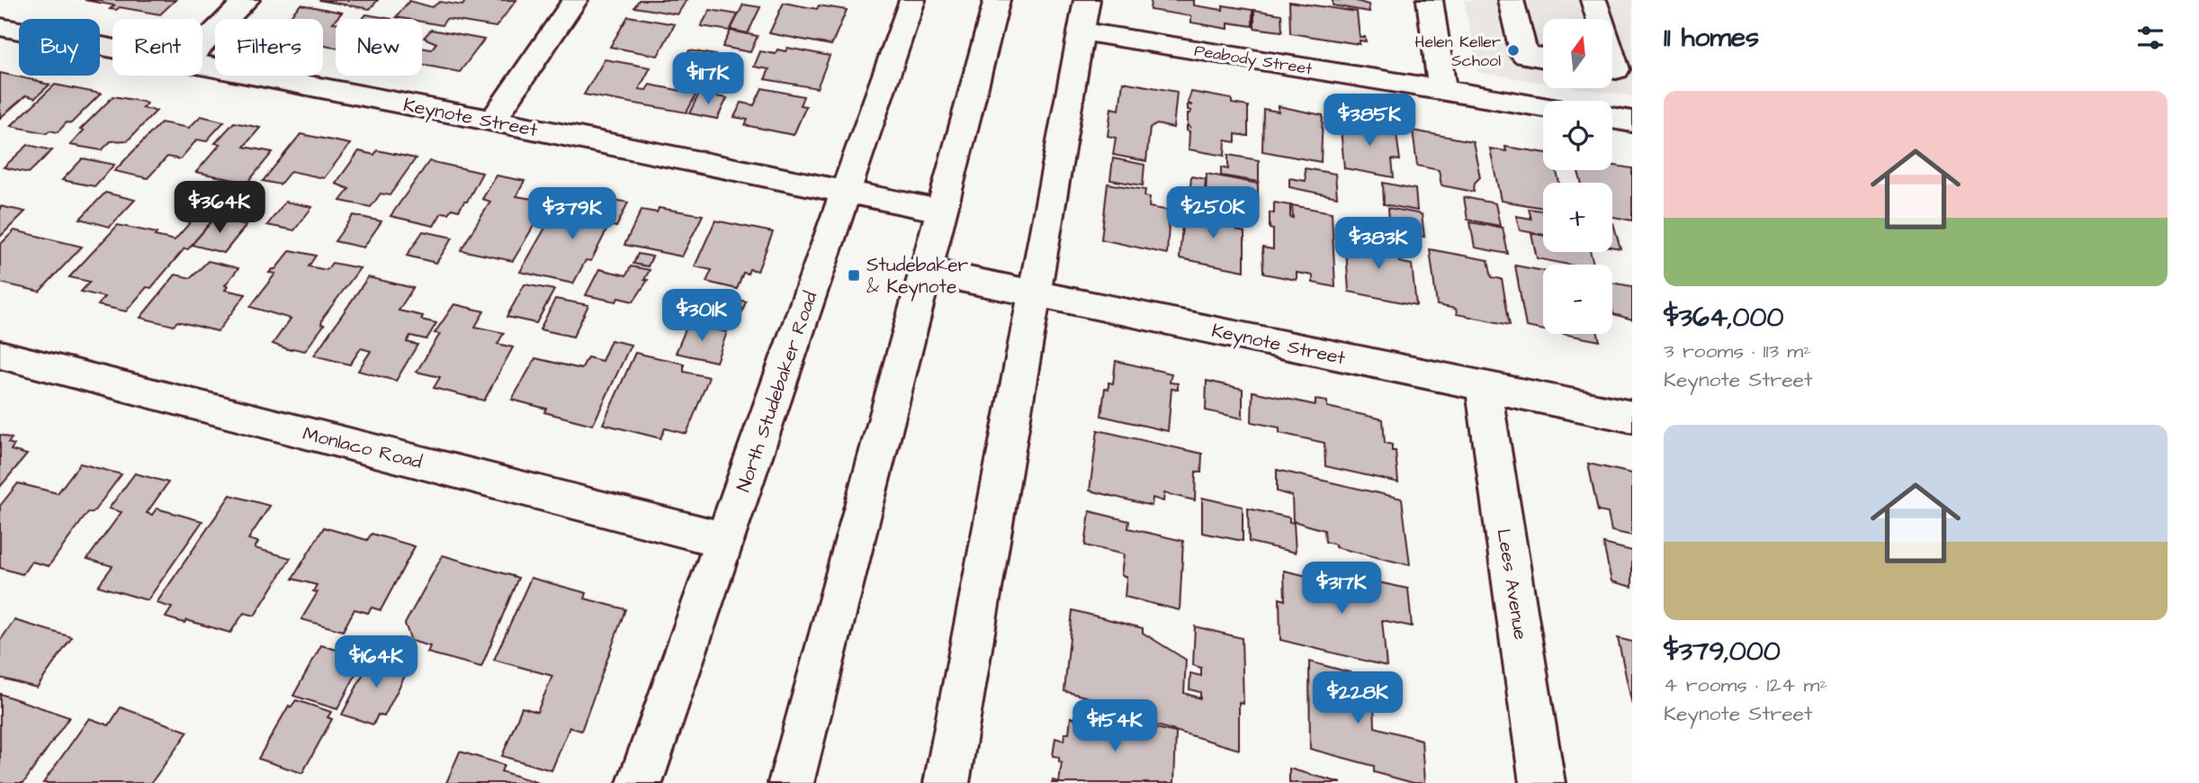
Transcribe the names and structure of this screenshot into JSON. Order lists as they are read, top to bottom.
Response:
{
  "streets": {
    "street": [
      "Peabody Street",
      "Keynote Street",
      "North Studebaker Road",
      "Monlaco Road",
      "Lees Avenue"
    ]
  },
  "crossings": [
    ["Keynote Street", "North Studebaker Road"],
    ["Keynote Street", "Lees Avenue"],
    ["North Studebaker Road", "Monlaco Road"]
  ],
  "places": {
    "other": ["Helen Keller School"],
    "transit": ["Studebaker & Keynote"]
  },
  "north": "top",
  "page": {
    "heading": "11 homes",
    "map_buttons": ["+", "−"],
    "chip": [
      "Buy",
      "Rent",
      "Filters",
      "New"
    ],
    "price": [
      "$117K",
      "$385K",
      "$364K",
      "$250K",
      "$379K",
      "$383K",
      "$301K",
      "$317K",
      "$164K",
      "$228K",
      "$154K"
    ],
    "list": [
      {
        "name": "$364,000",
        "note": "3 rooms · 113 m² · Keynote Street"
      },
      {
        "name": "$379,000",
        "note": "4 rooms · 124 m² · Keynote Street"
      }
    ]
  }
}
